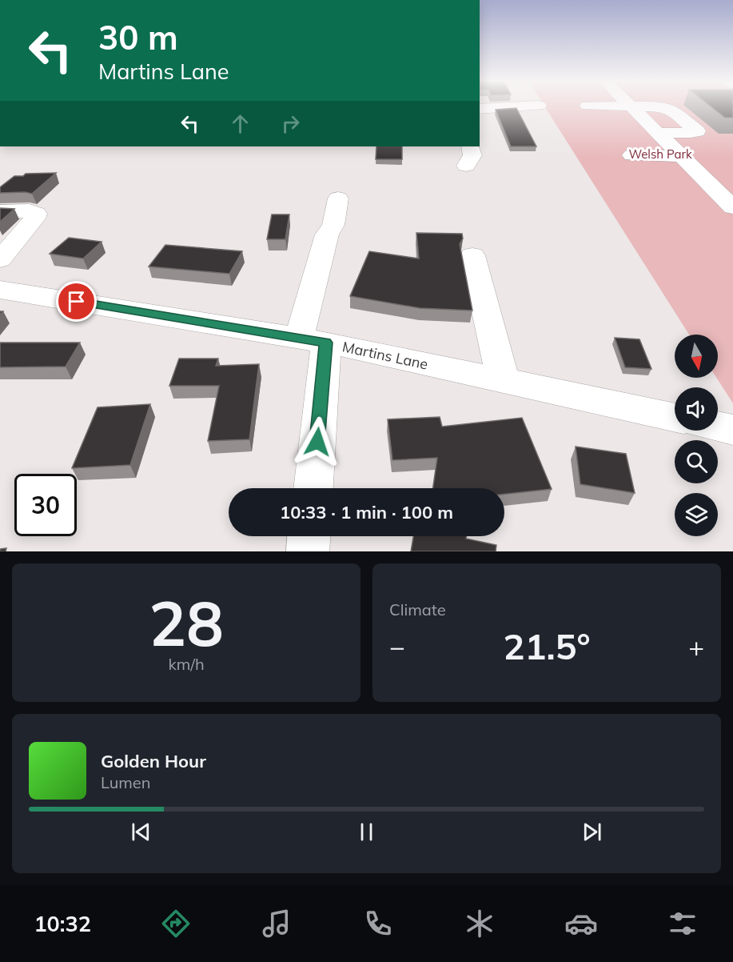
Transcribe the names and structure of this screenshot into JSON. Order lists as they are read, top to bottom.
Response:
{
  "streets": {
    "street": ["Martins Lane"]
  },
  "parks": ["Welsh Park"],
  "north": "bottom",
  "page": {
    "turn": ["30 m", "Martins Lane"],
    "limit": "30",
    "trip": "10:33 · 1 min · 100 m",
    "tile": [
      ["28", "km/h"],
      "Climate"
    ],
    "heat": ["−", "21.5°", "+"],
    "song": ["Golden Hour", "Lumen"],
    "tabs": "10:32"
  }
}
